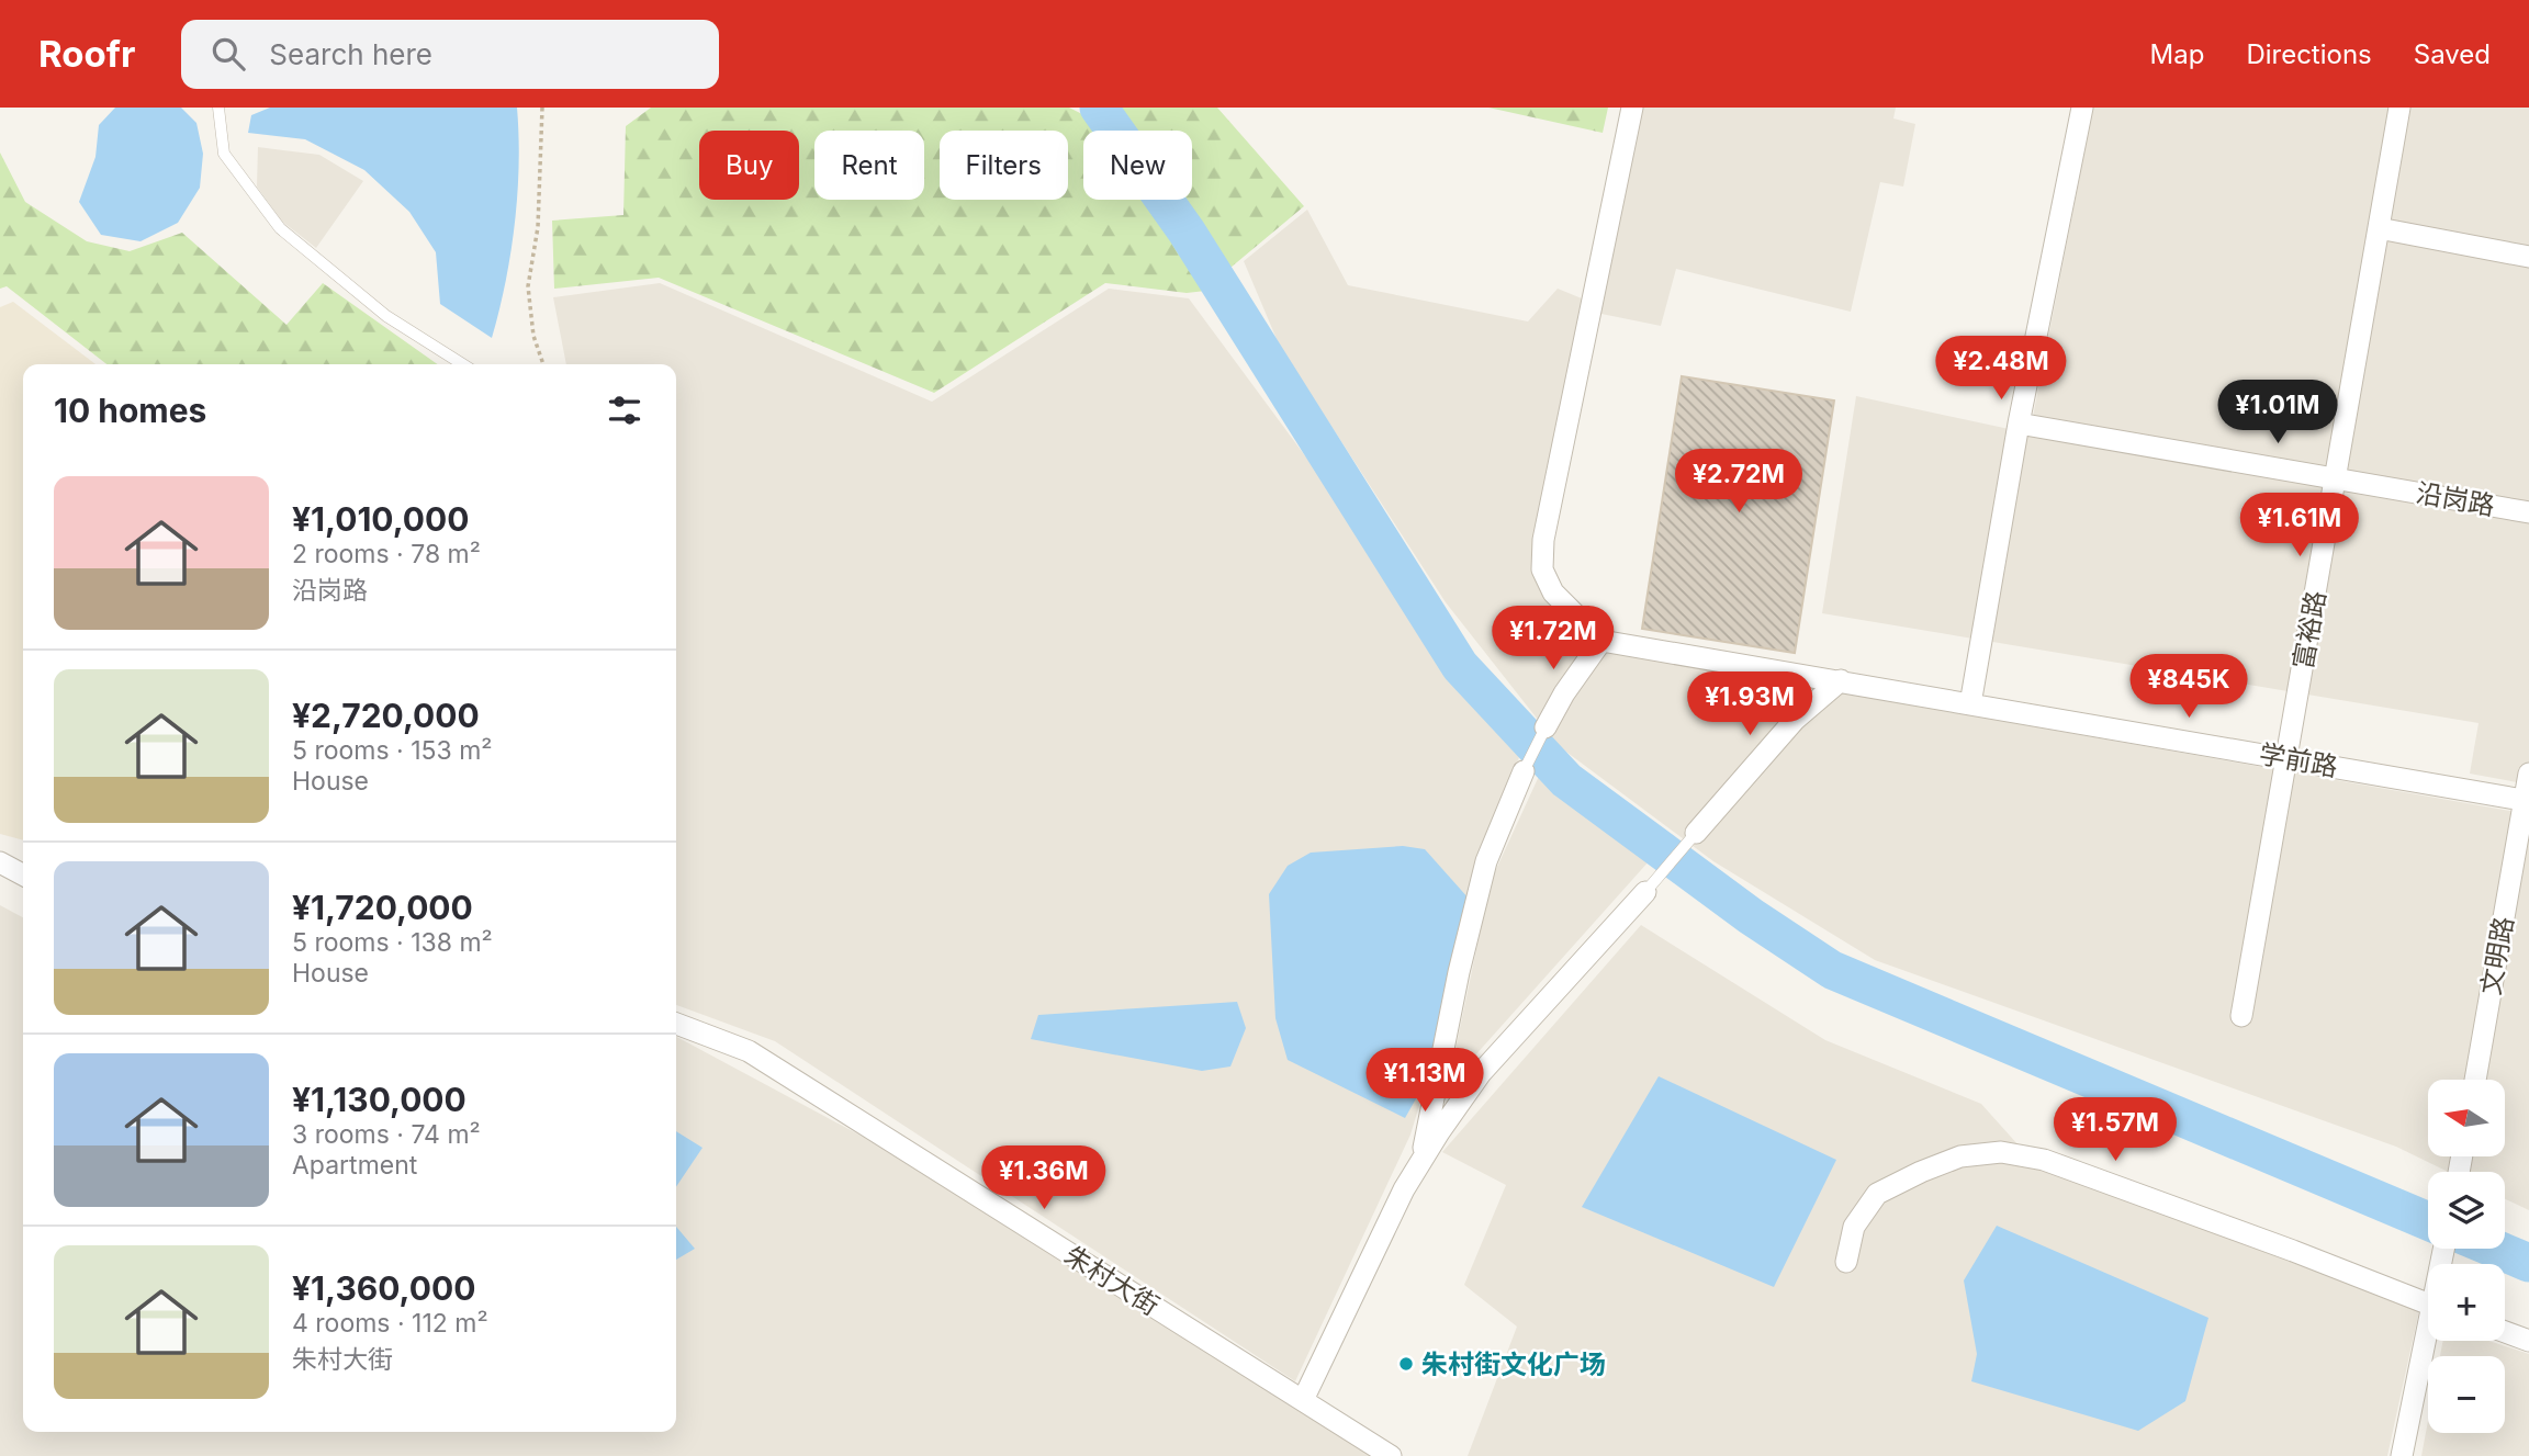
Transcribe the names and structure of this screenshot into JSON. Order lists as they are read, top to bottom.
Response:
{
  "streets": {
    "street": [
      "沿岗路",
      "富裕路",
      "学前路",
      "文明路",
      "朱村大街"
    ]
  },
  "crossings": [
    ["沿岗路", "富裕路"],
    ["富裕路", "学前路"],
    ["学前路", "文明路"]
  ],
  "places": ["朱村街文化广场"],
  "north": "left",
  "page": {
    "header": "Roofr",
    "search": "Search here",
    "nav": ["Map", "Directions", "Saved"],
    "chip": [
      "Buy",
      "Rent",
      "Filters",
      "New"
    ],
    "price": [
      "¥2.48M",
      "¥1.01M",
      "¥2.72M",
      "¥1.61M",
      "¥1.72M",
      "¥845K",
      "¥1.93M",
      "¥1.13M",
      "¥1.57M",
      "¥1.36M"
    ],
    "heading": "10 homes",
    "list": [
      {
        "name": "¥1,010,000",
        "note": "2 rooms · 78 m² · 沿岗路"
      },
      {
        "name": "¥2,720,000",
        "note": "5 rooms · 153 m² · House"
      },
      {
        "name": "¥1,720,000",
        "note": "5 rooms · 138 m² · House"
      },
      {
        "name": "¥1,130,000",
        "note": "3 rooms · 74 m² · Apartment"
      },
      {
        "name": "¥1,360,000",
        "note": "4 rooms · 112 m² · 朱村大街"
      }
    ],
    "map_buttons": ["+", "−"]
  }
}
